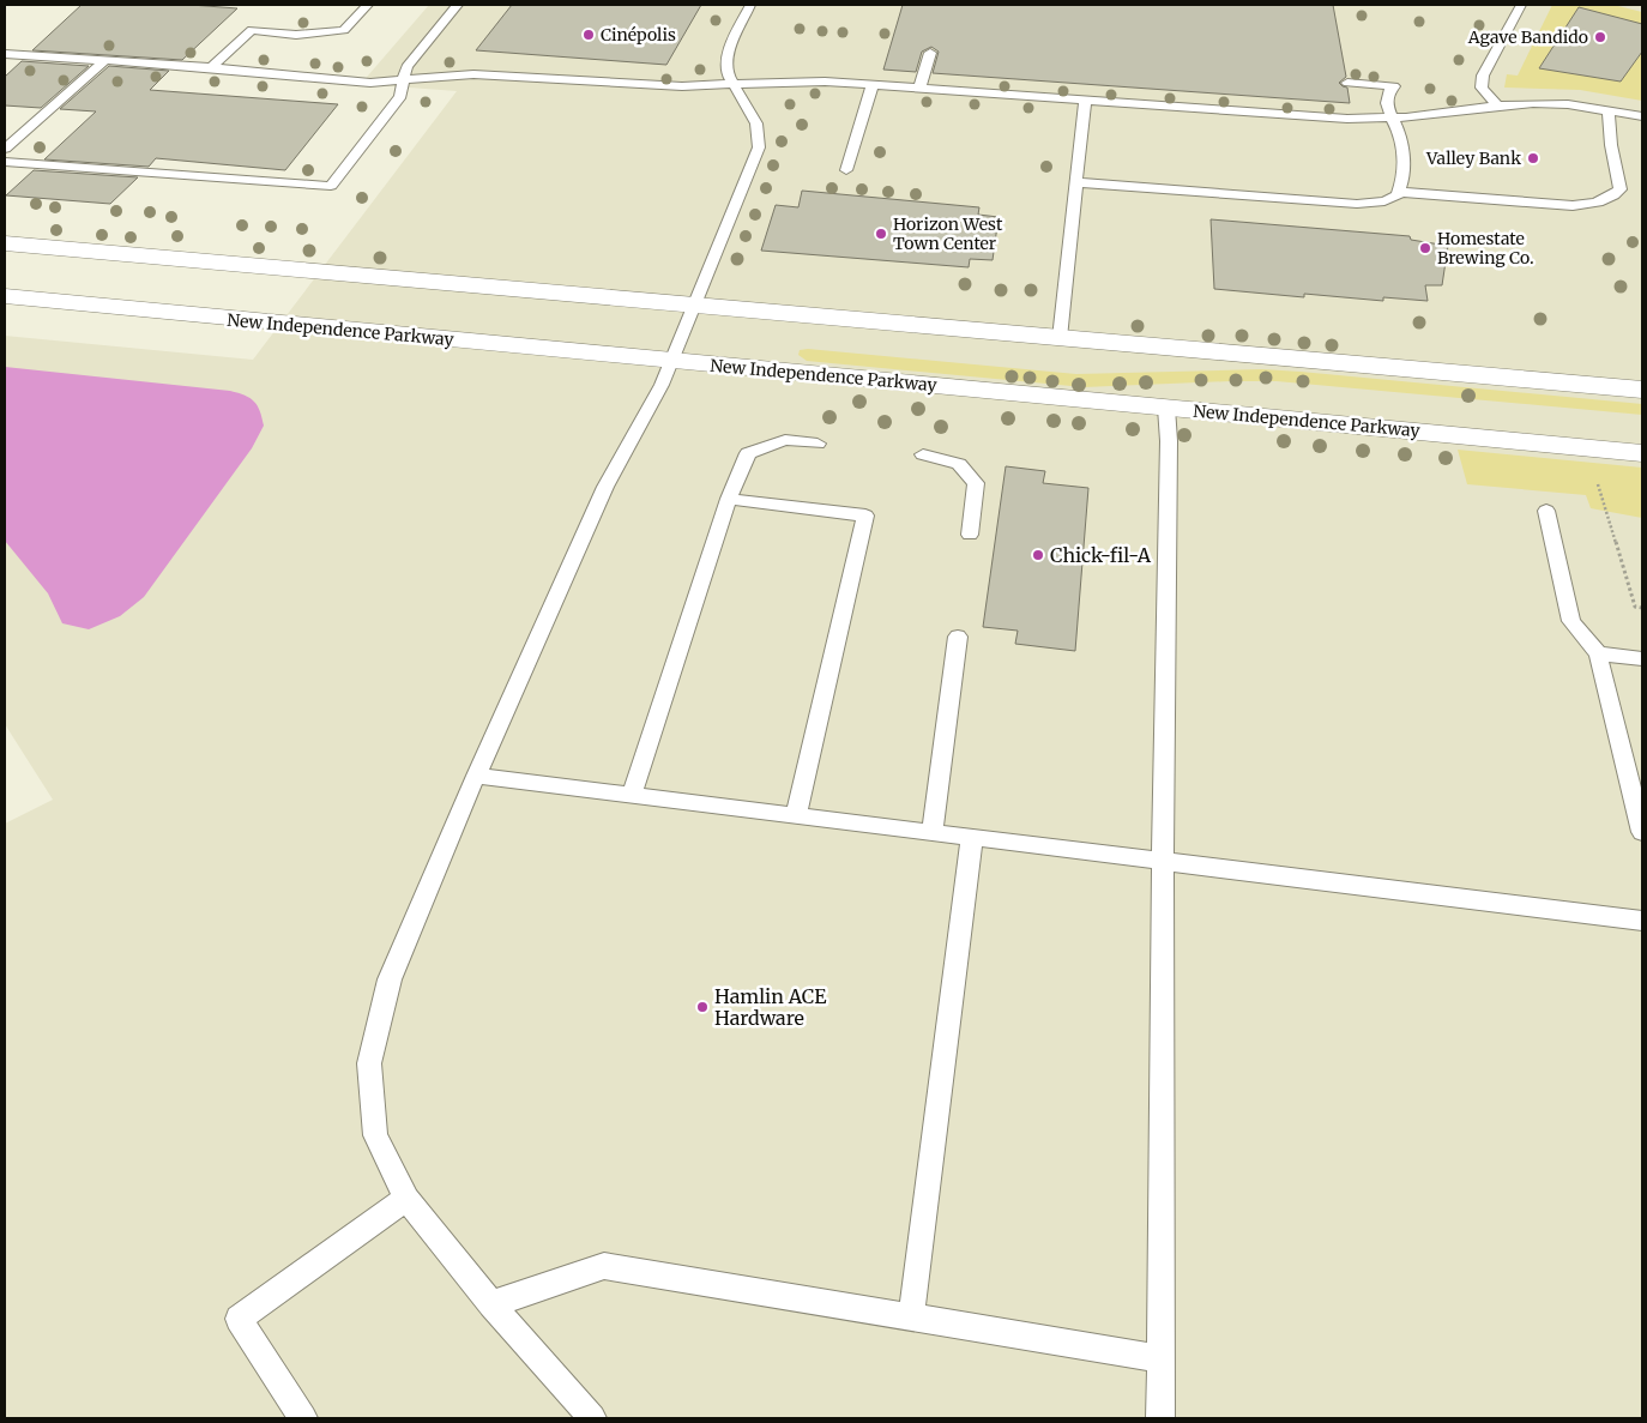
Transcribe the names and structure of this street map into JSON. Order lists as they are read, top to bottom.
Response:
{
  "streets": {
    "street": ["New Independence Parkway"]
  },
  "places": [
    "Cinépolis",
    "Agave Bandido",
    "Valley Bank",
    "Horizon West Town Center",
    "Homestate Brewing Co.",
    "Chick-fil-A",
    "Hamlin ACE Hardware"
  ]
}
